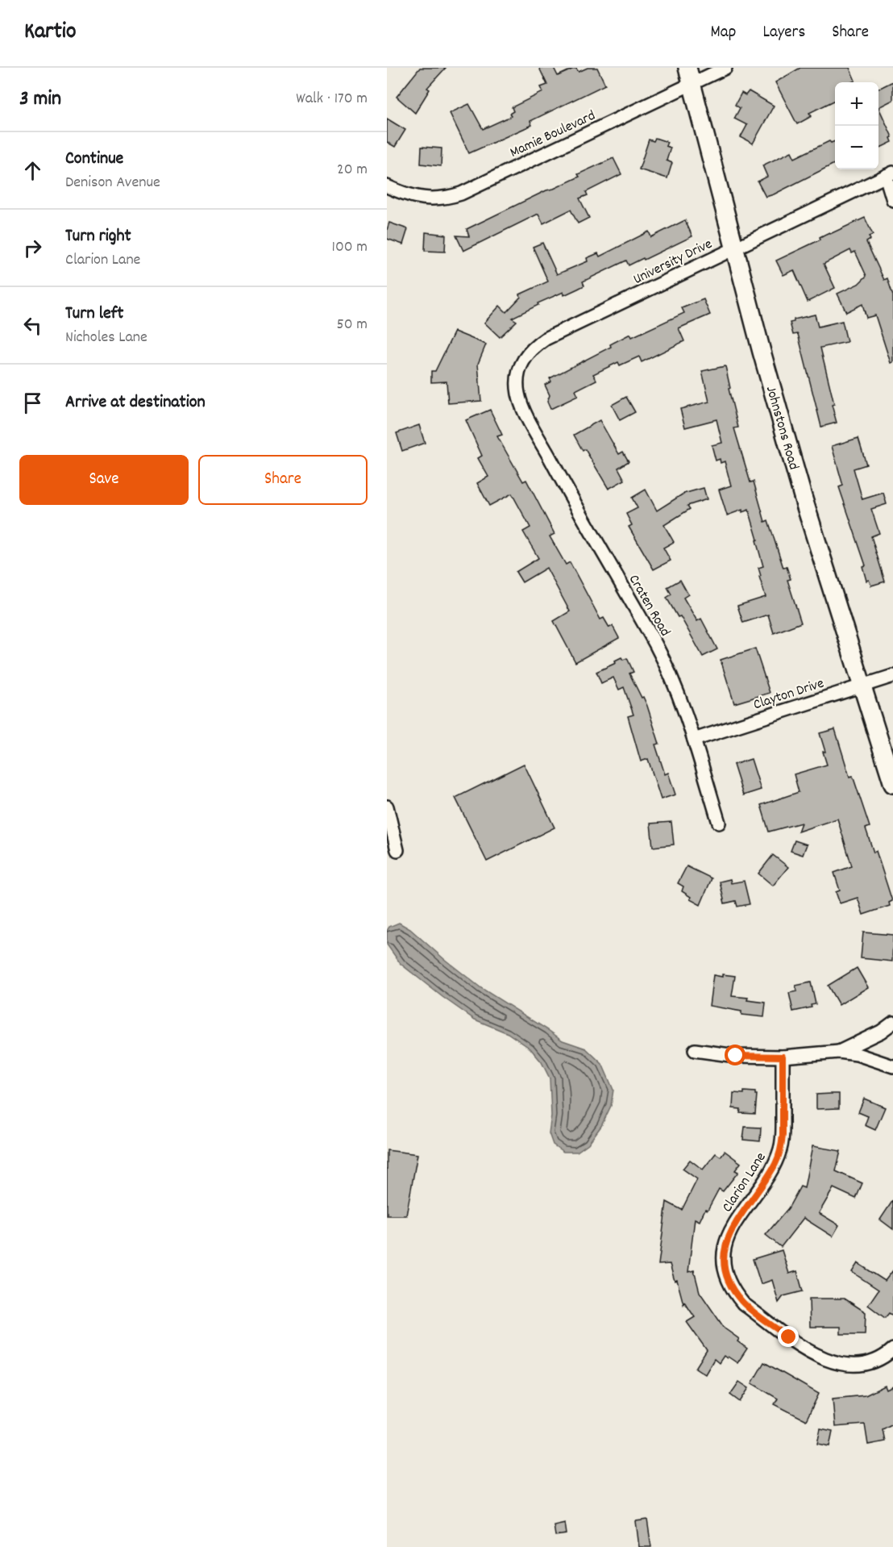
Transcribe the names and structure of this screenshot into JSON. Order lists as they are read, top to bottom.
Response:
{
  "streets": {
    "street": [
      "Mamie Boulevard",
      "University Drive",
      "Johnstons Road",
      "Craten Road",
      "Clayton Drive",
      "Clarion Lane"
    ]
  },
  "crossings": [
    ["Mamie Boulevard", "Johnstons Road"],
    ["University Drive", "Johnstons Road"],
    ["University Drive", "Craten Road"],
    ["Johnstons Road", "Clayton Drive"],
    ["Craten Road", "Clayton Drive"]
  ],
  "page": {
    "header": "Kartio",
    "nav": ["Map", "Layers", "Share"],
    "heading": ["3 min", "Walk · 170 m"],
    "map_buttons": ["+", "−"],
    "list": [
      ["Continue", "Denison Avenue", "20 m"],
      ["Turn right", "Clarion Lane", "100 m"],
      ["Turn left", "Nicholes Lane", "50 m"],
      "Arrive at destination"
    ],
    "buttons": ["Save", "Share"]
  }
}
